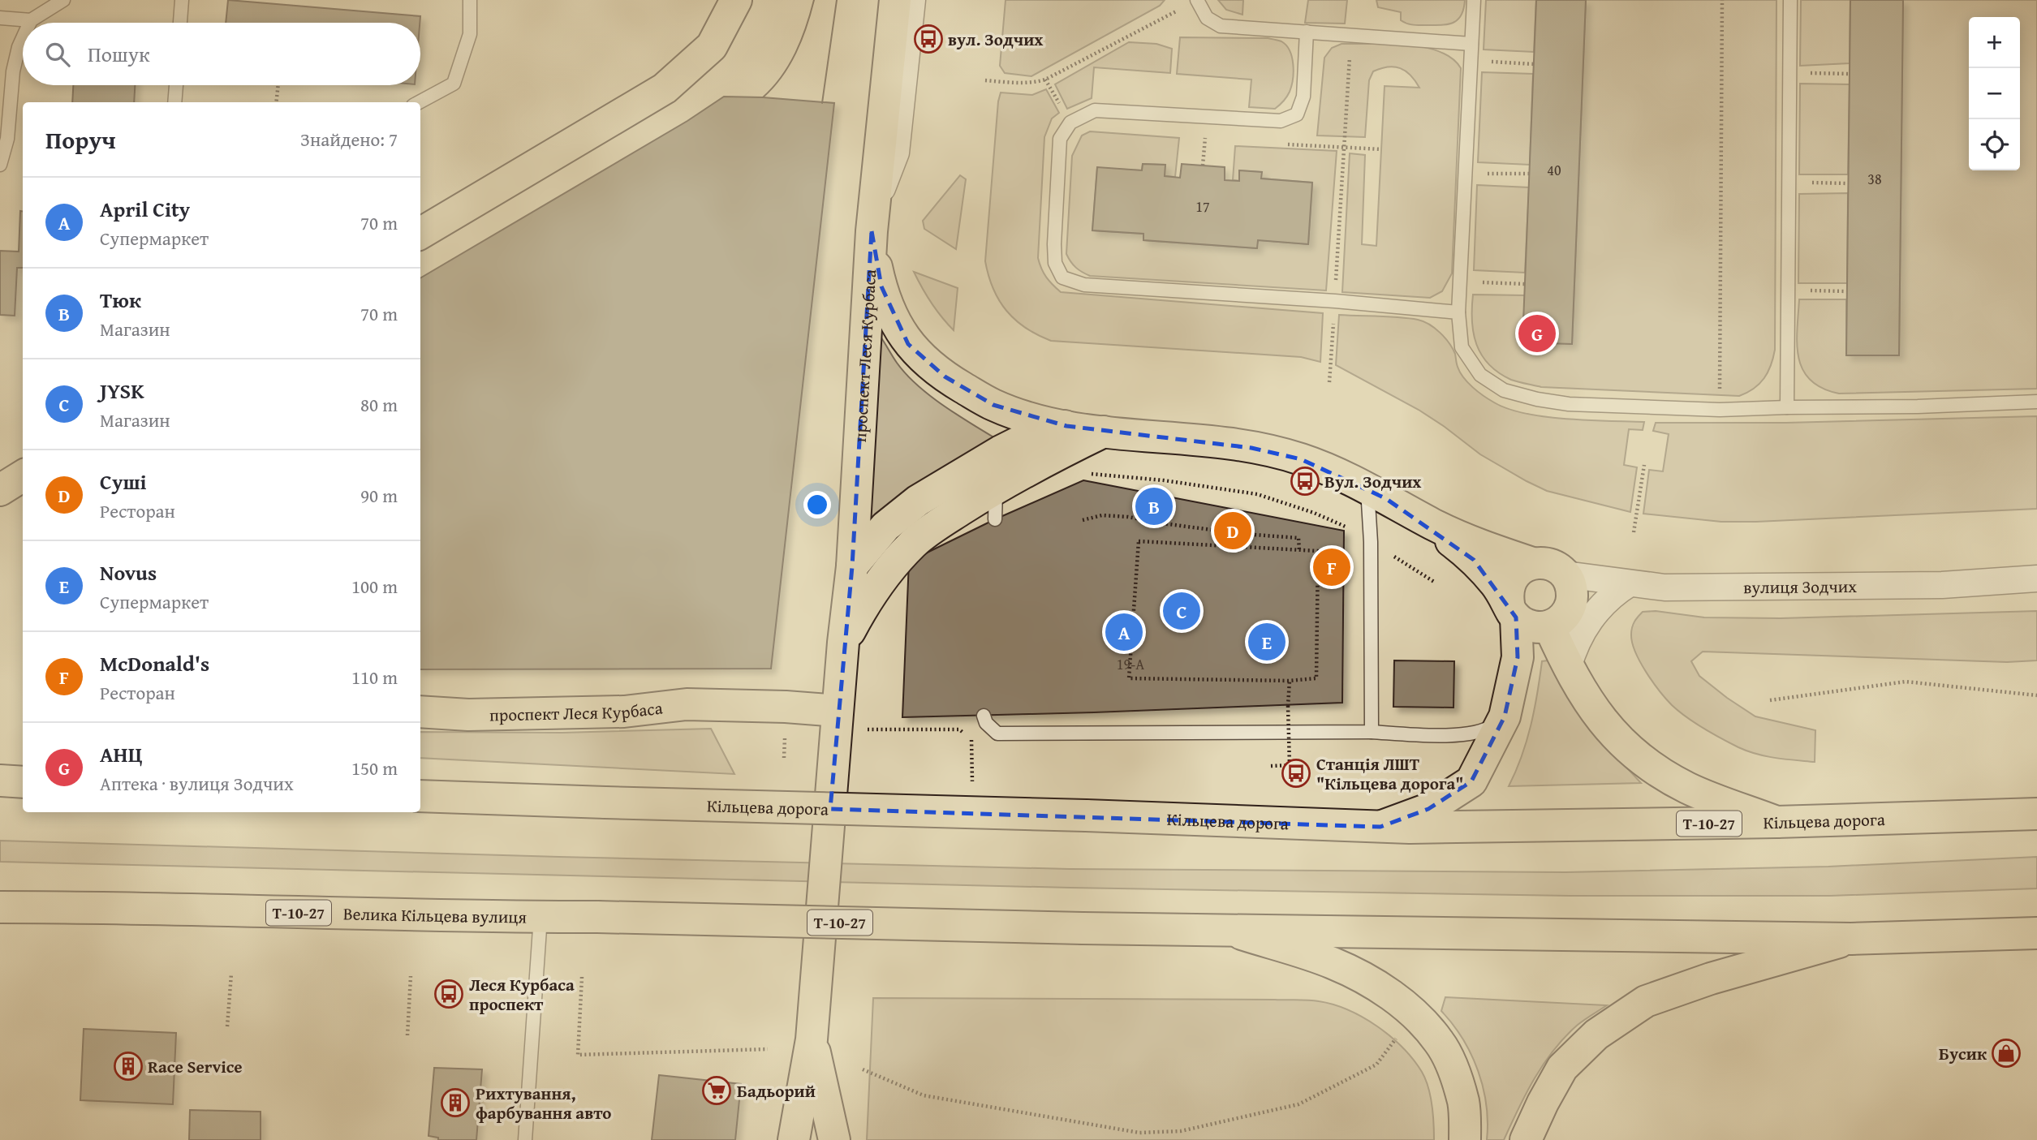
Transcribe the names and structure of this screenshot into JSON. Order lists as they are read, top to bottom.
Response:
{
  "streets": {
    "main road": [
      "проспект Леся Курбаса",
      "Кільцева дорога",
      "Т-10-27",
      "Велика Кільцева вулиця"
    ],
    "street": ["вулиця Зодчих"]
  },
  "crossings": [
    ["Т-10-27", "Велика Кільцева вулиця"]
  ],
  "places": {
    "bus stop": [
      "вул. Зодчих",
      "Вул. Зодчих",
      "Станція ЛШТ \"Кільцева дорога\"",
      "Леся Курбаса проспект"
    ],
    "shop": ["Бусик"],
    "building": ["Race Service", "Рихтування, фарбування авто"],
    "supermarket": ["Бадьорий"]
  },
  "house_numbers": [
    "40",
    "38",
    "17",
    "19-А"
  ],
  "page": {
    "map_buttons": ["+", "−"],
    "search": "Пошук",
    "heading": ["Поруч", "Знайдено: 7"],
    "list": [
      {
        "mark": "A",
        "name": "April City",
        "note": "Супермаркет",
        "value": "70 m"
      },
      {
        "mark": "B",
        "name": "Тюк",
        "note": "Магазин",
        "value": "70 m"
      },
      {
        "mark": "C",
        "name": "JYSK",
        "note": "Магазин",
        "value": "80 m"
      },
      {
        "mark": "D",
        "name": "Суші",
        "note": "Ресторан",
        "value": "90 m"
      },
      {
        "mark": "E",
        "name": "Novus",
        "note": "Супермаркет",
        "value": "100 m"
      },
      {
        "mark": "F",
        "name": "McDonald's",
        "note": "Ресторан",
        "value": "110 m"
      },
      {
        "mark": "G",
        "name": "АНЦ",
        "note": "Аптека · вулиця Зодчих",
        "value": "150 m"
      }
    ],
    "pins": [
      "G",
      "B",
      "D",
      "F",
      "C",
      "A",
      "E"
    ]
  }
}
